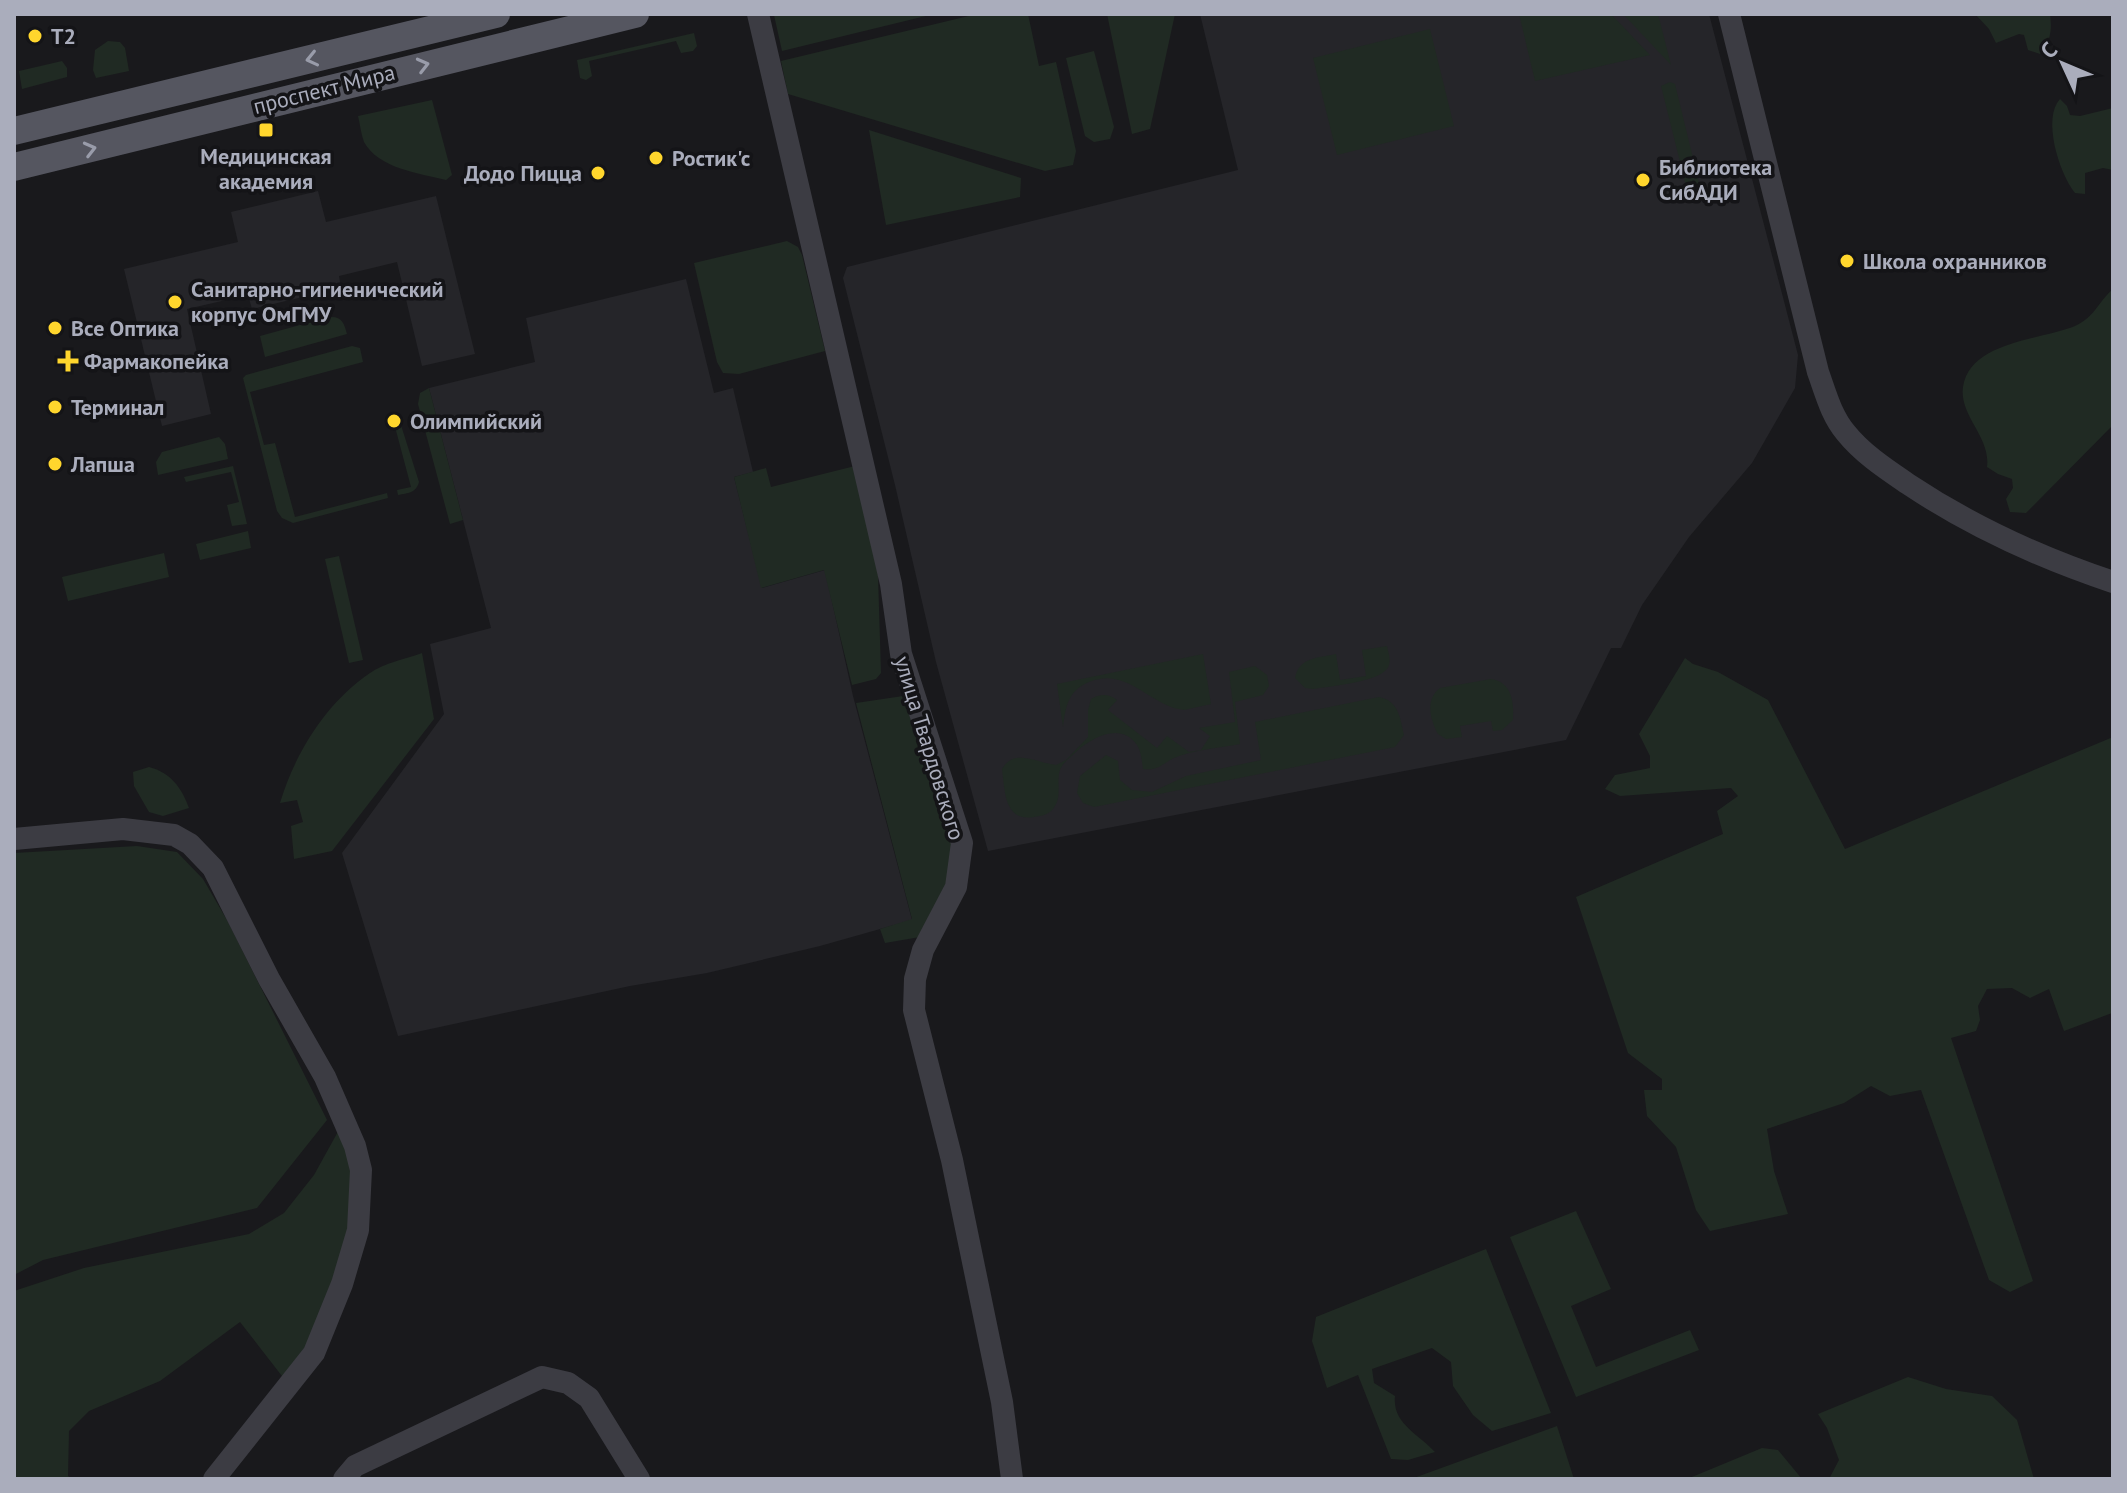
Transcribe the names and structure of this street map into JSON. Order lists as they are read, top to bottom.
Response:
{
  "streets": {
    "main road": ["проспект Мира"],
    "street": ["улица Твардовского"]
  },
  "places": {
    "other": [
      "T2",
      "Ростик'с",
      "Додо Пицца",
      "Библиотека СибАДИ",
      "Школа охранников",
      "Санитарно-гигиенический корпус ОмГМУ",
      "Все Оптика",
      "Терминал",
      "Олимпийский",
      "Лапша"
    ],
    "transit": ["Медицинская академия"],
    "health": ["Фармакопейка"]
  },
  "north": "top left"
}
